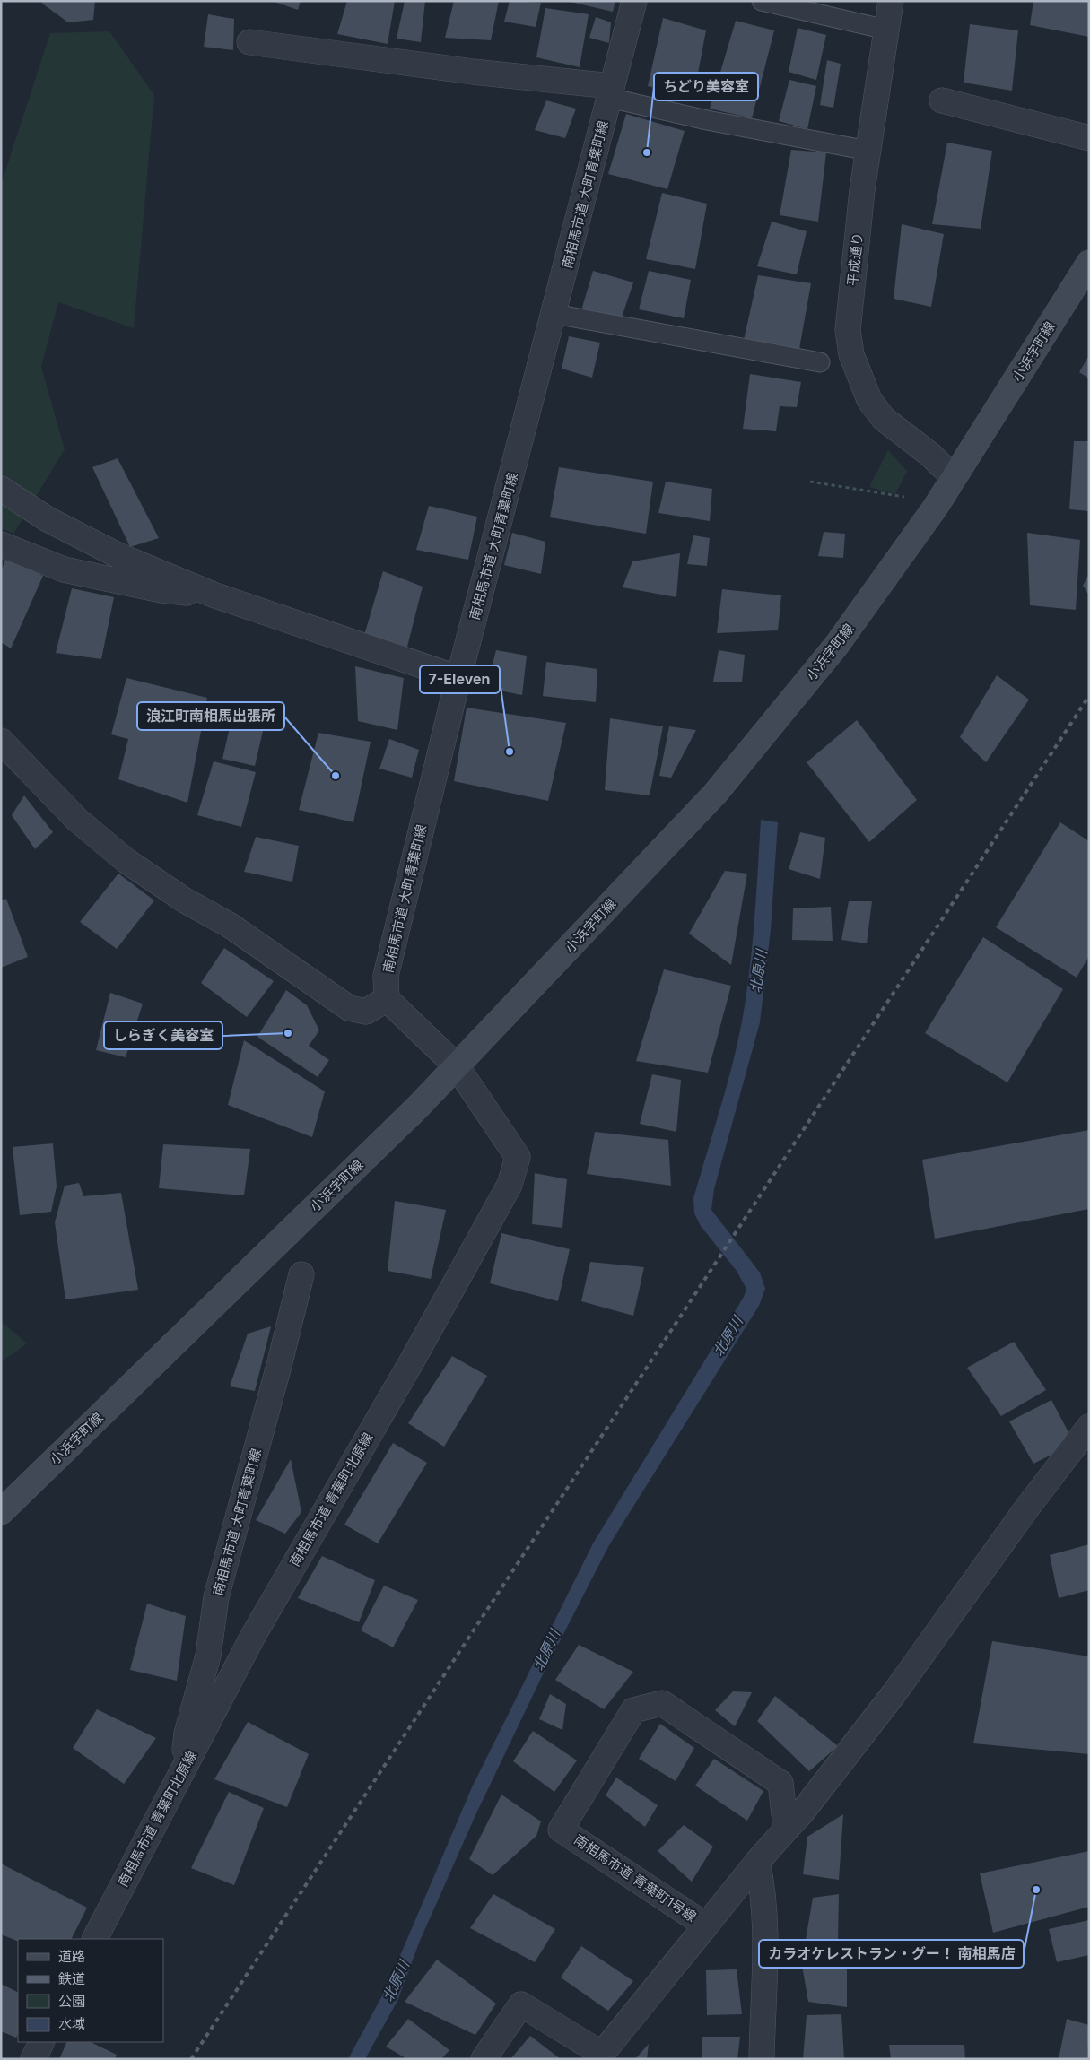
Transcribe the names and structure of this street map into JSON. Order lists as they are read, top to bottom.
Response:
{
  "streets": {
    "main road": ["小浜字町線"],
    "street": [
      "南相馬市道 大町青葉町線",
      "平成通り",
      "南相馬市道 青葉町北原線",
      "南相馬市道 青葉町1号線"
    ]
  },
  "crossings": [
    ["南相馬市道 大町青葉町線", "南相馬市道 青葉町北原線"],
    ["平成通り", "小浜字町線"],
    ["小浜字町線", "南相馬市道 青葉町北原線"]
  ],
  "water": ["北原川"],
  "places": [
    "ちどり美容室",
    "7-Eleven",
    "浪江町南相馬出張所",
    "しらぎく美容室",
    "カラオケレストラン・グー！ 南相馬店"
  ],
  "legend": [
    "道路",
    "鉄道",
    "公園",
    "水域"
  ]
}
